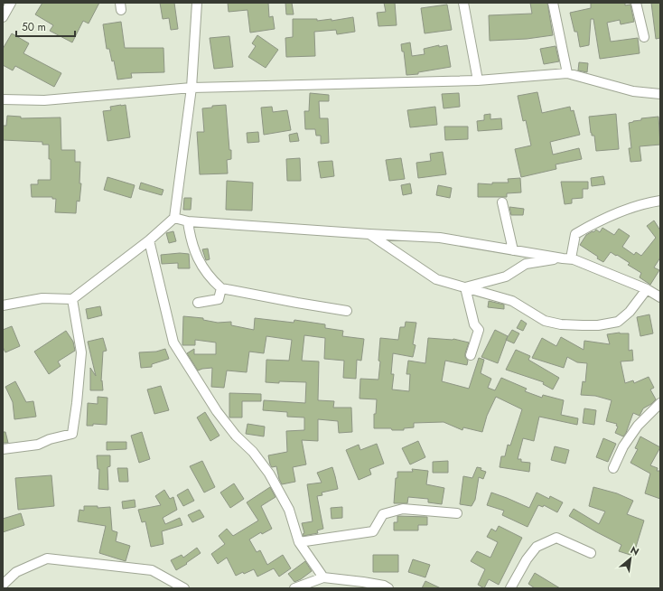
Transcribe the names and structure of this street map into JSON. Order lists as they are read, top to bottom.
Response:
{
  "scale_bar": "50 m",
  "north": "top right"
}
